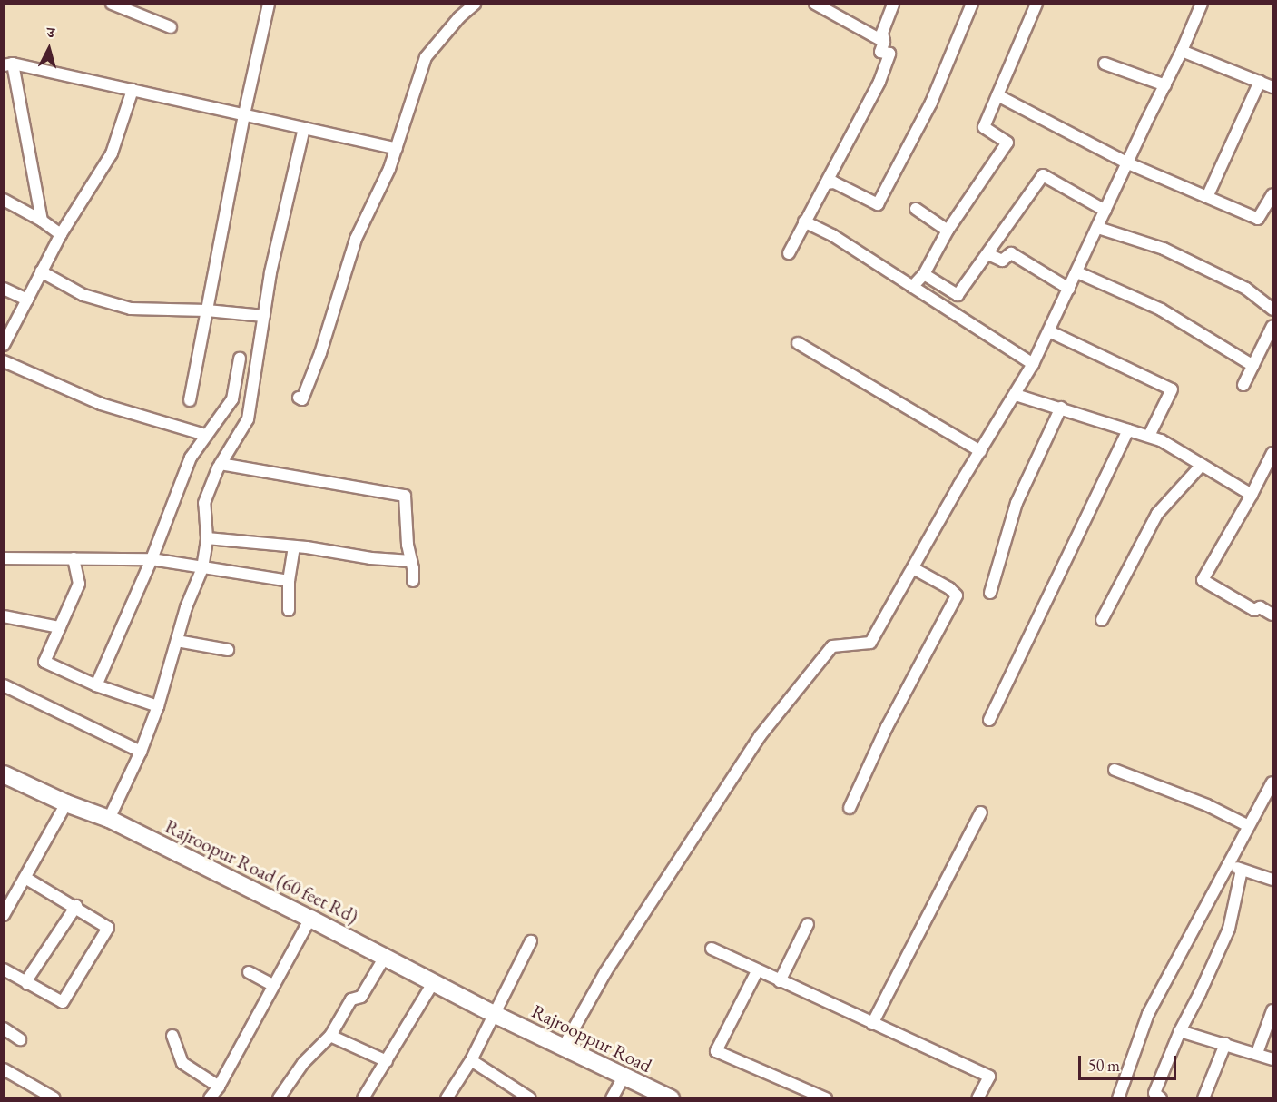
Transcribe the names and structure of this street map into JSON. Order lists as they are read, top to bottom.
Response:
{
  "streets": {
    "main road": ["Rajroopur Road (60 feet Rd)", "Rajrooppur Road"]
  },
  "crossings": [
    ["Rajroopur Road (60 feet Rd)", "Rajrooppur Road"]
  ],
  "scale_bar": "50 m",
  "north": "top"
}
